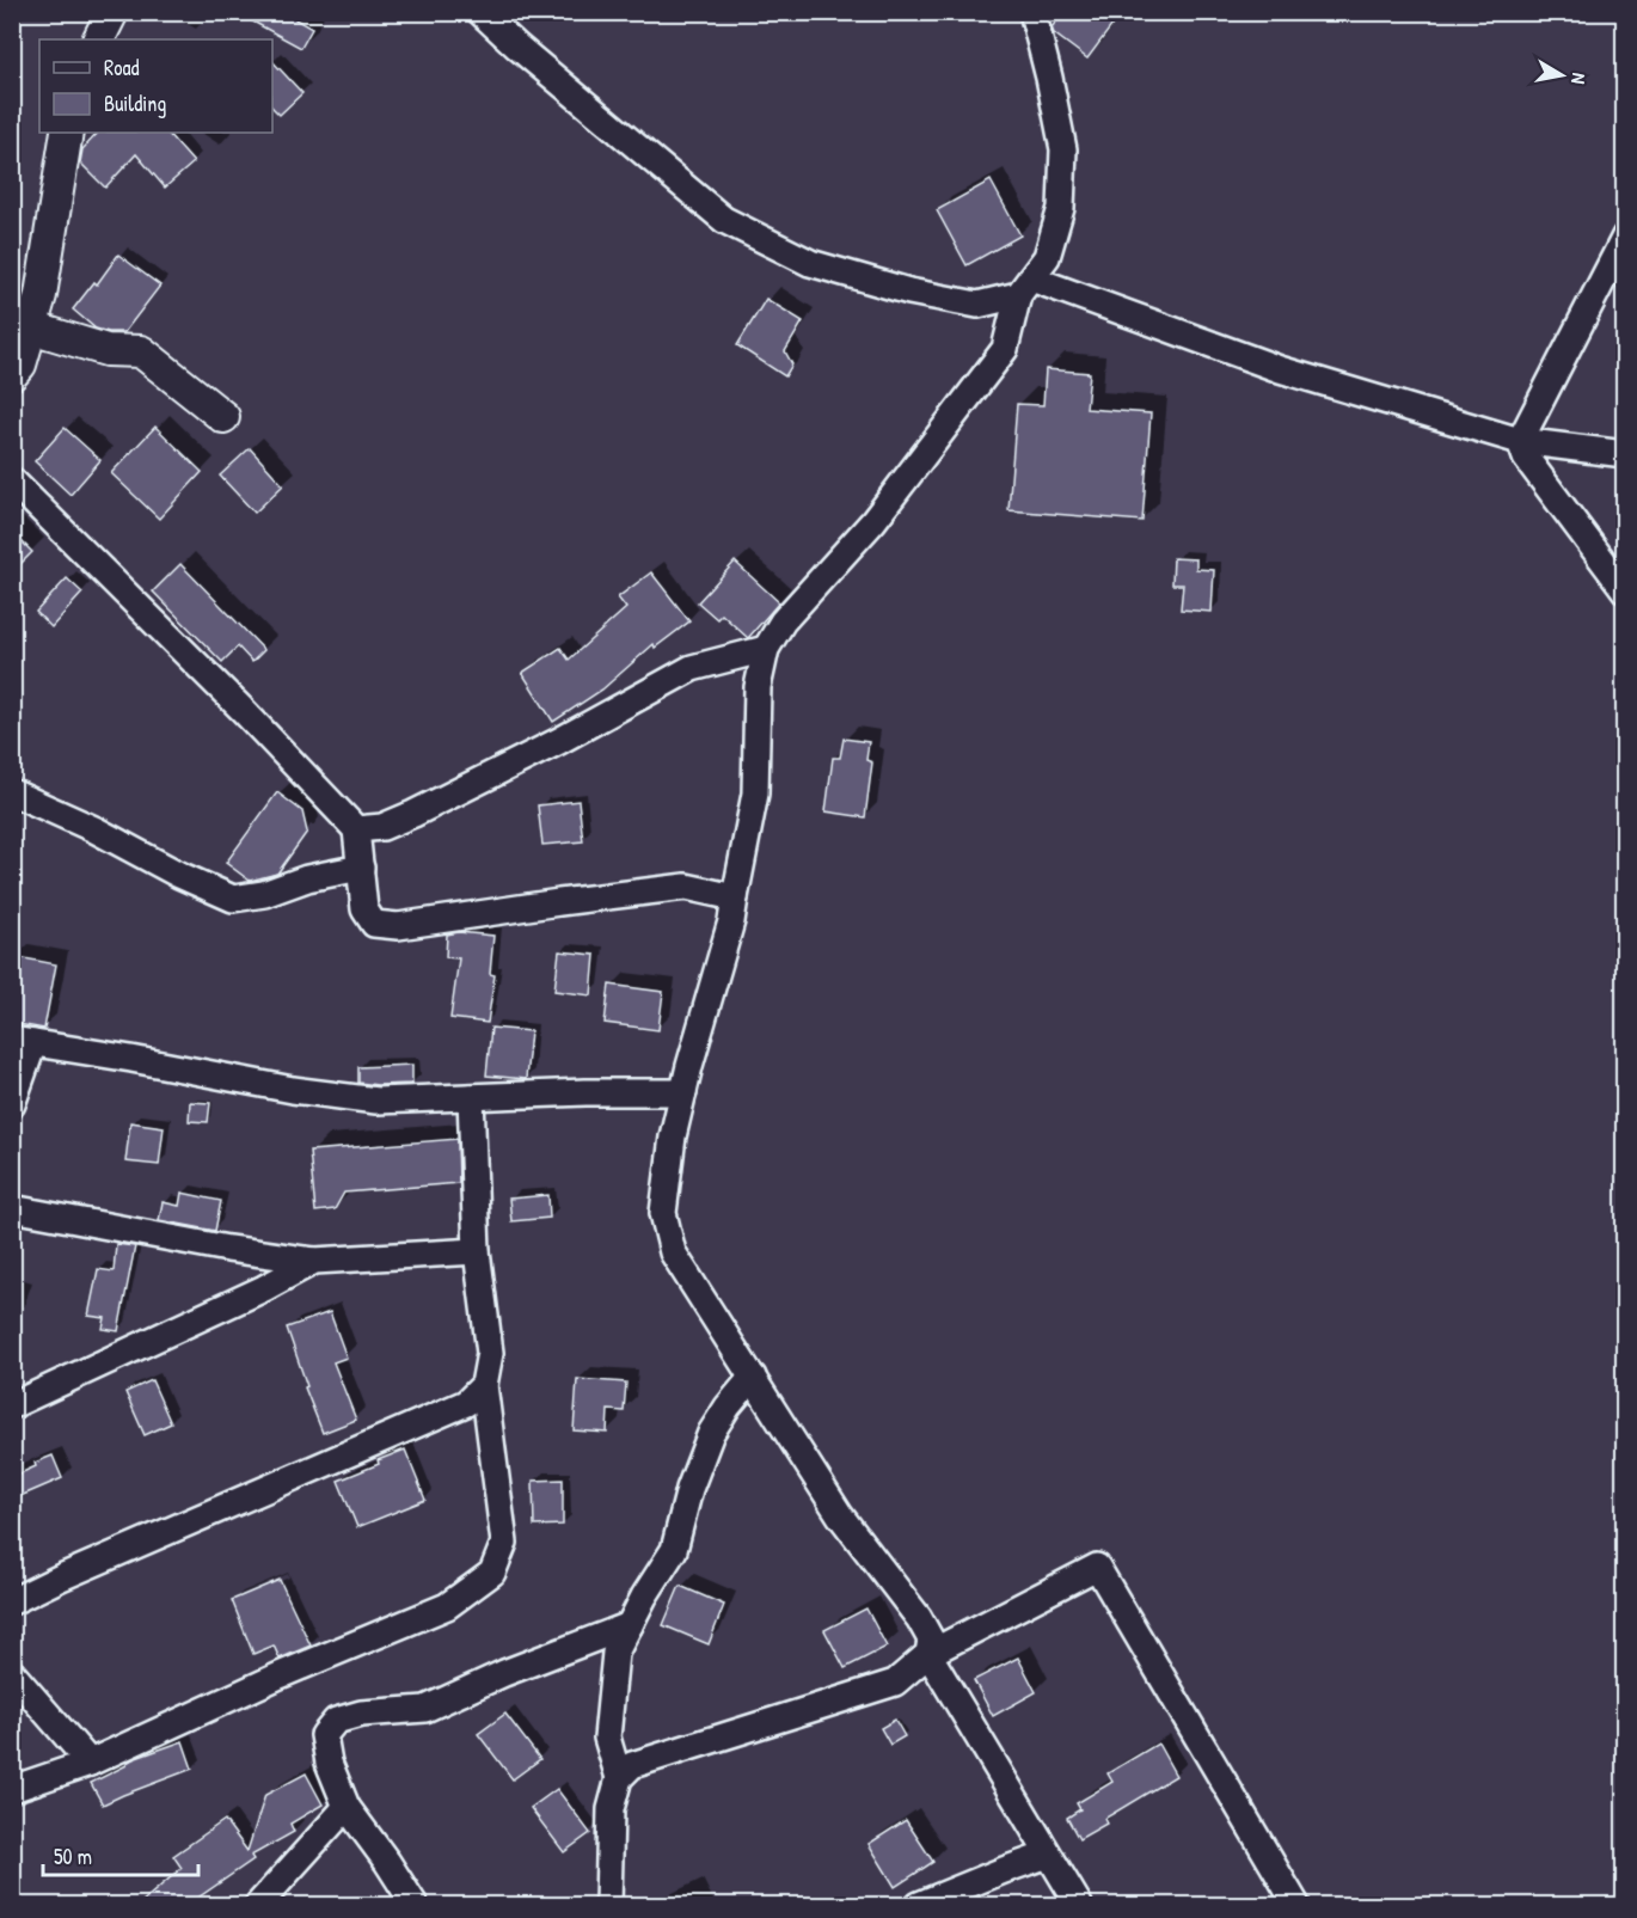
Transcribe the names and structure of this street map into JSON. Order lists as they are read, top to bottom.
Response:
{
  "legend": ["Road", "Building"],
  "scale_bar": "50 m",
  "north": "right"
}
